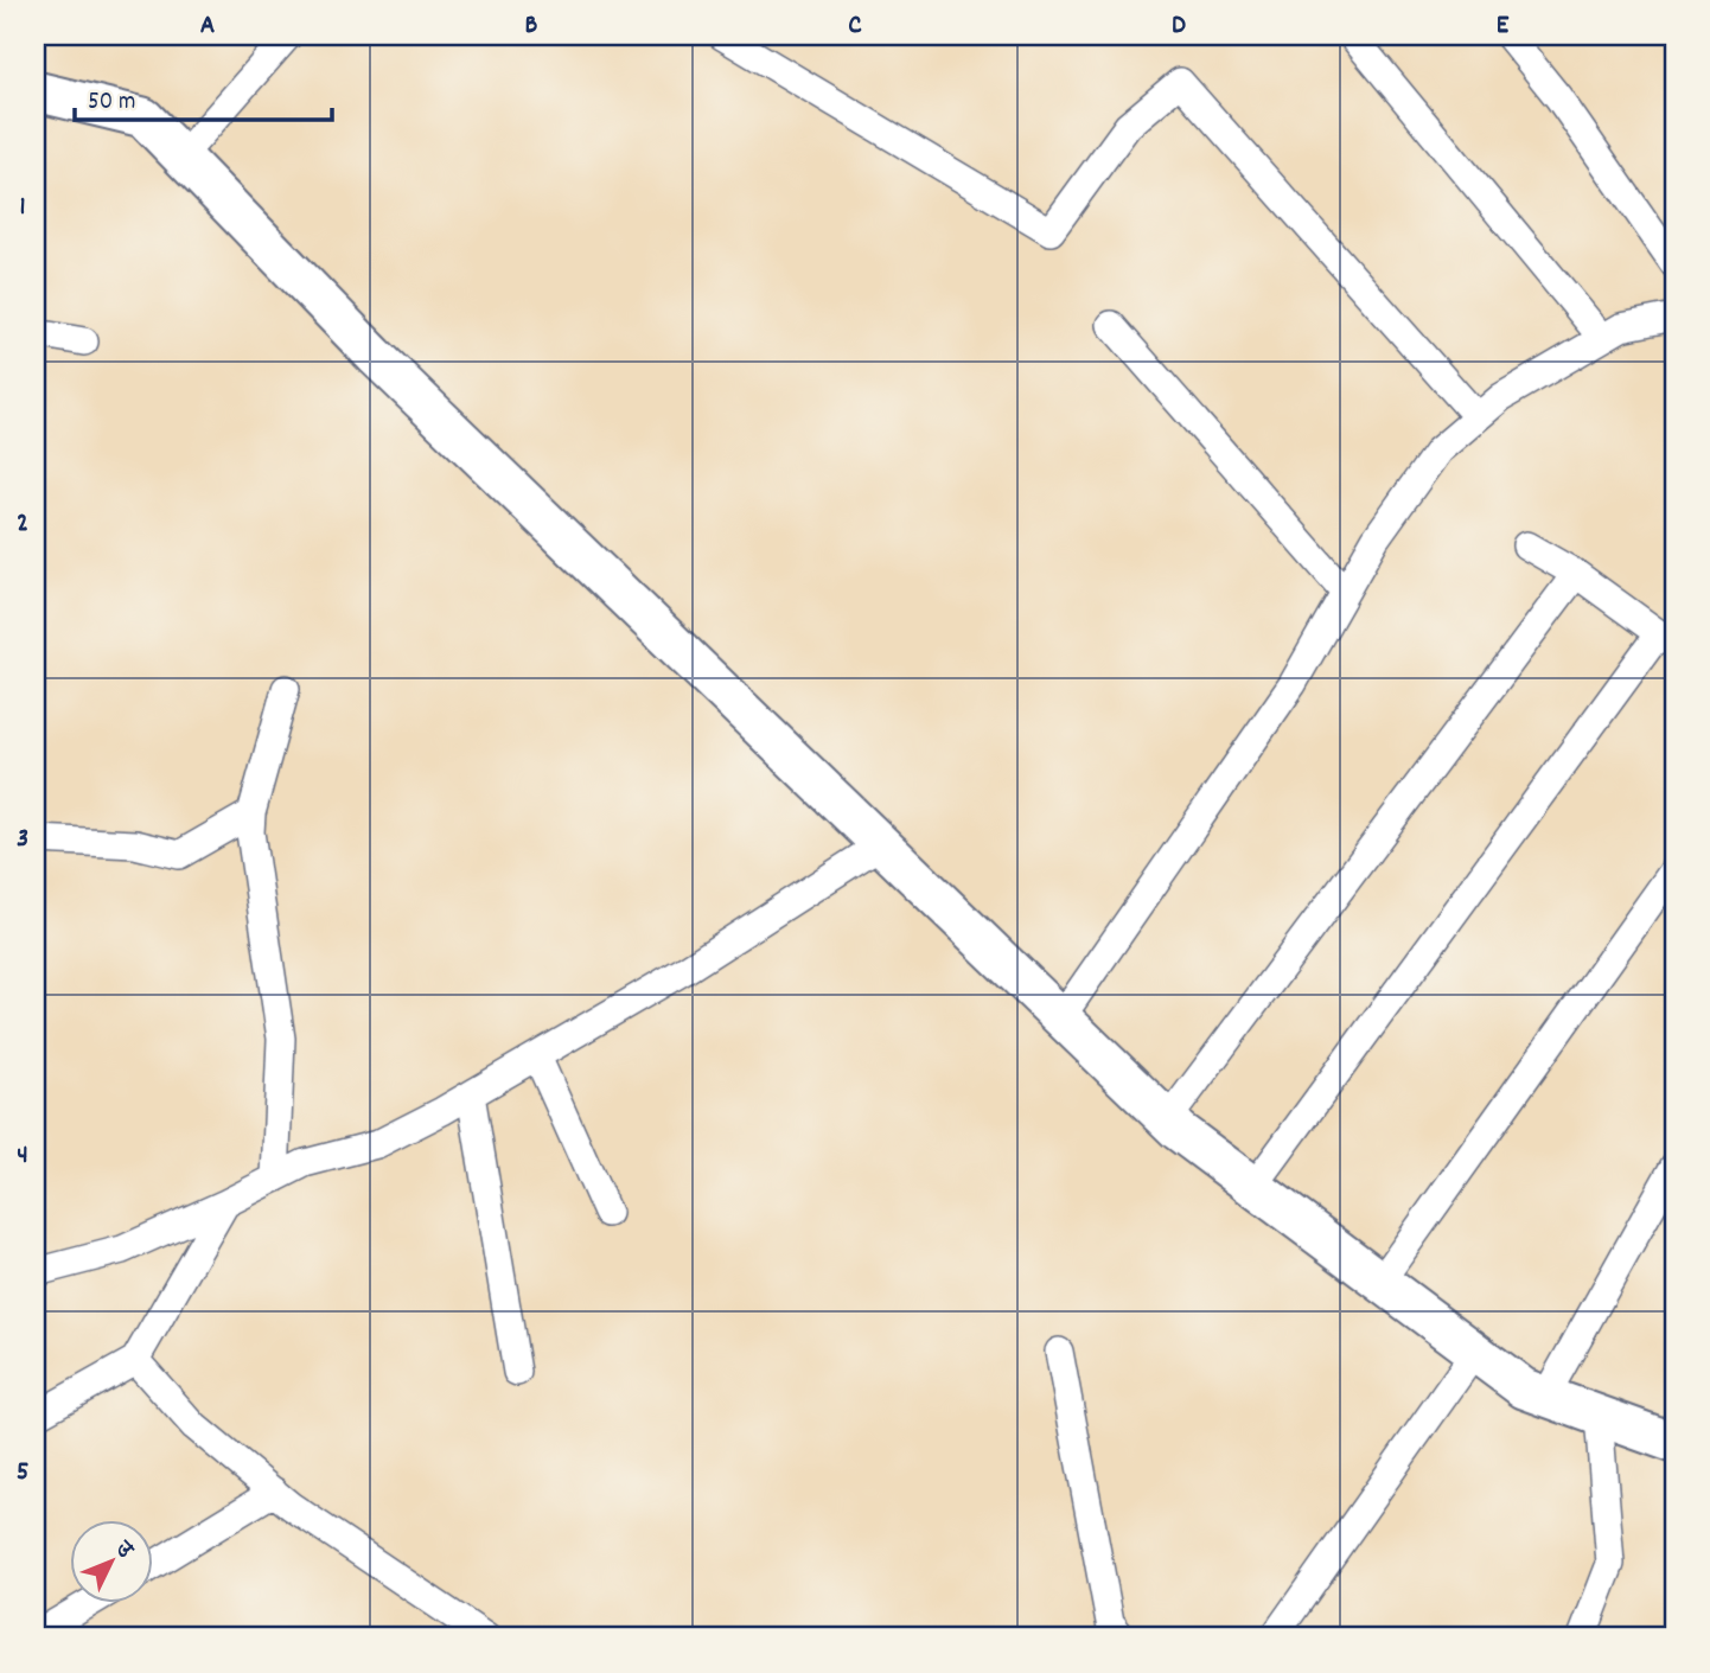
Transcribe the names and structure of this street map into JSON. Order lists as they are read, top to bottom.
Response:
{
  "scale_bar": "50 m",
  "north": "top right",
  "grid": {
    "columns": [
      "A",
      "B",
      "C",
      "D",
      "E"
    ],
    "rows": [
      "1",
      "2",
      "3",
      "4",
      "5"
    ]
  }
}
